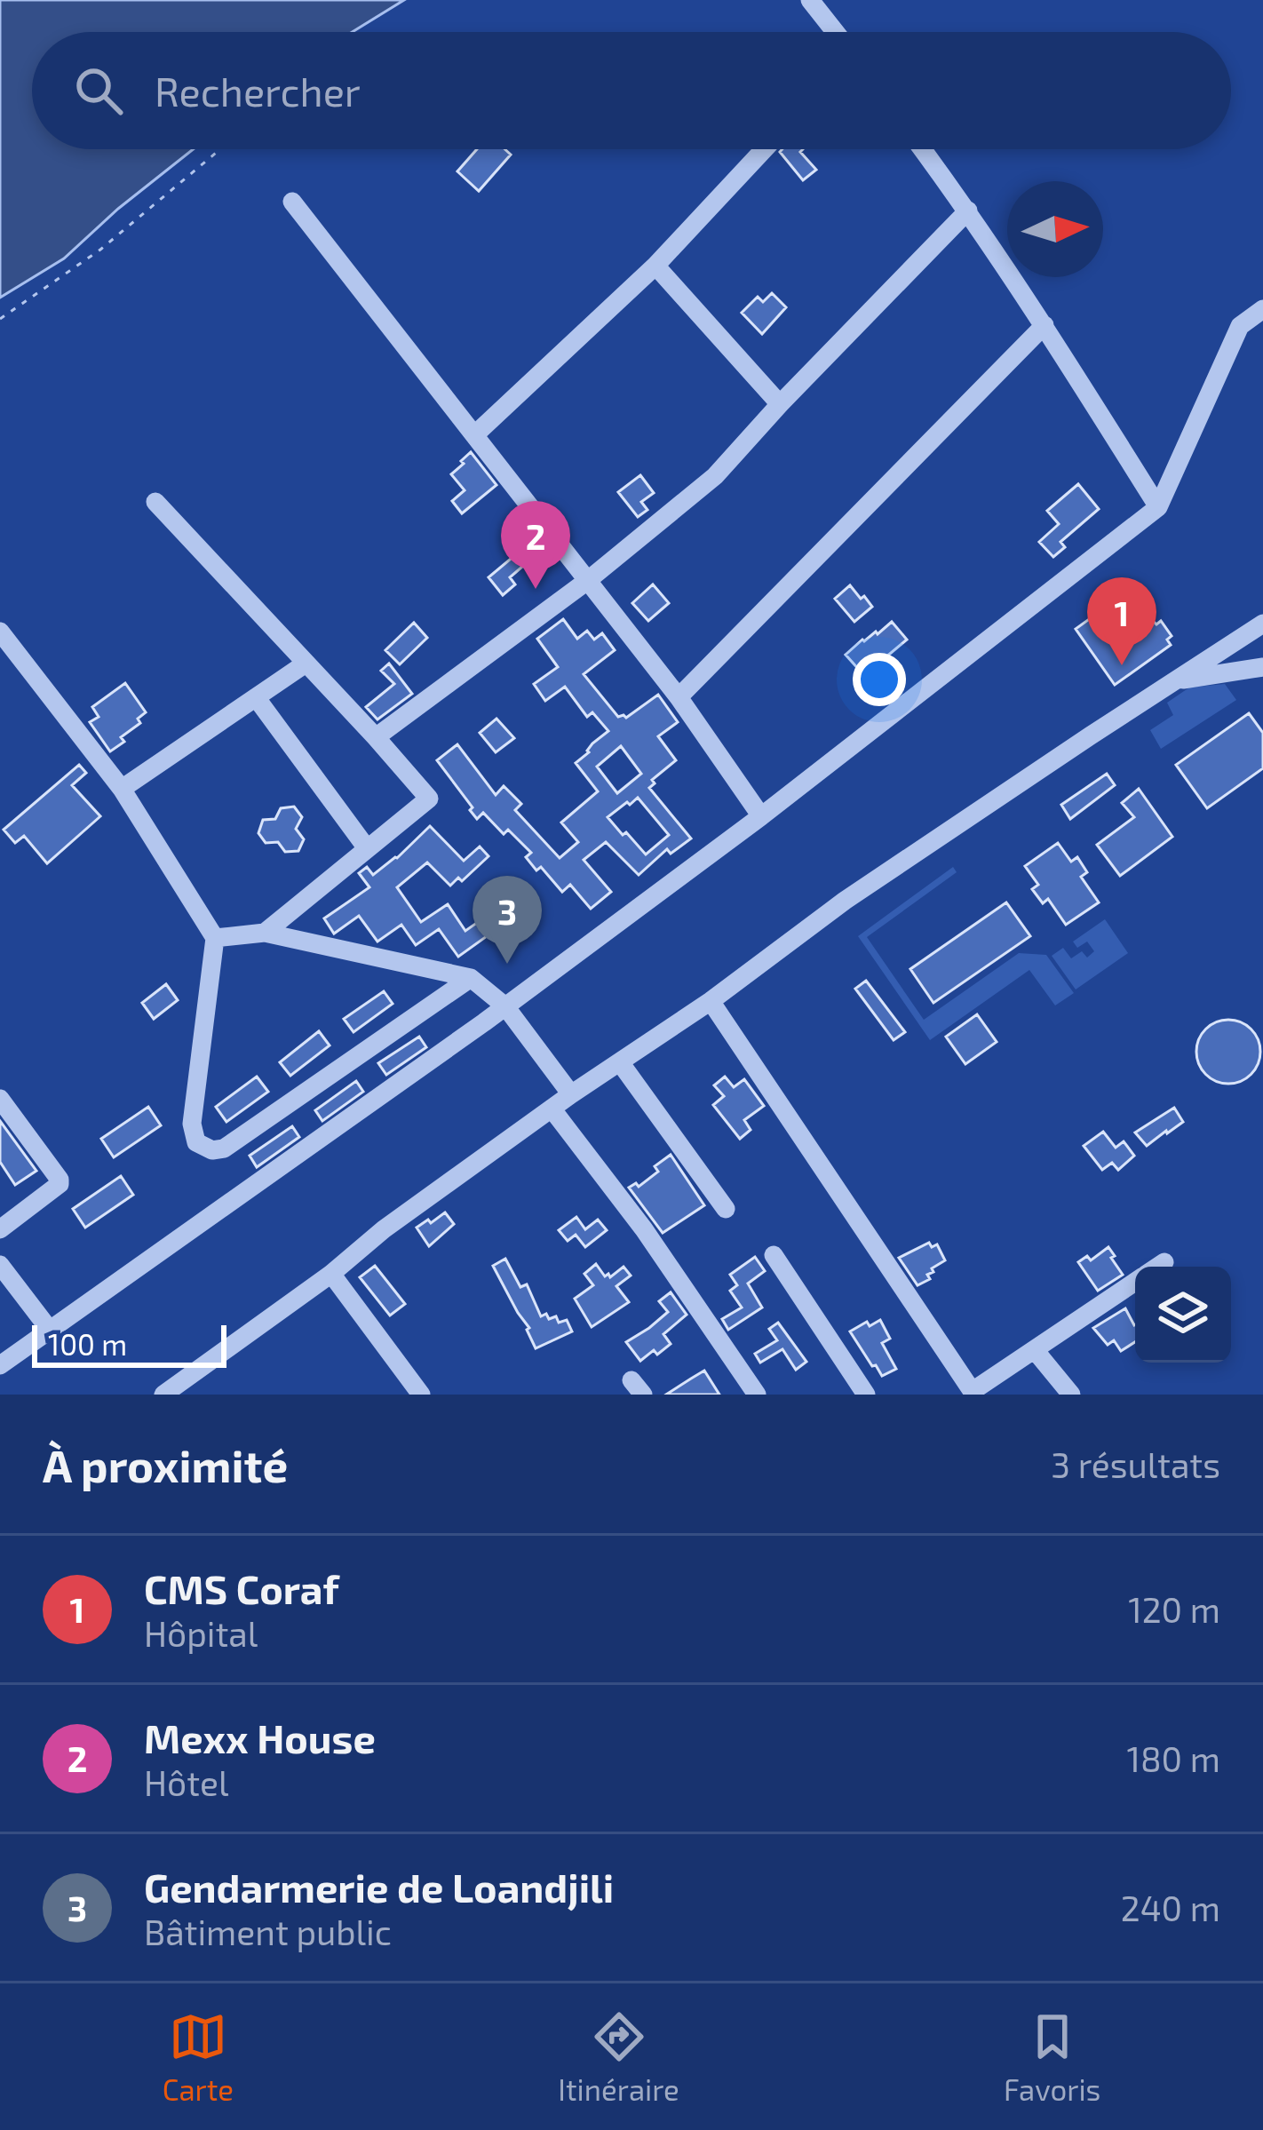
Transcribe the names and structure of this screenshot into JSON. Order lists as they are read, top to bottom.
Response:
{
  "scale_bar": "100 m",
  "north": "right",
  "page": {
    "search": "Rechercher",
    "pins": ["2", "1", "3"],
    "scale": "100 m",
    "heading": ["À proximité", "3 résultats"],
    "list": [
      {
        "mark": "1",
        "name": "CMS Coraf",
        "note": "Hôpital",
        "value": "120 m"
      },
      {
        "mark": "2",
        "name": "Mexx House",
        "note": "Hôtel",
        "value": "180 m"
      },
      {
        "mark": "3",
        "name": "Gendarmerie de Loandjili",
        "note": "Bâtiment public",
        "value": "240 m"
      }
    ],
    "nav": ["Carte", "Itinéraire", "Favoris"]
  }
}
